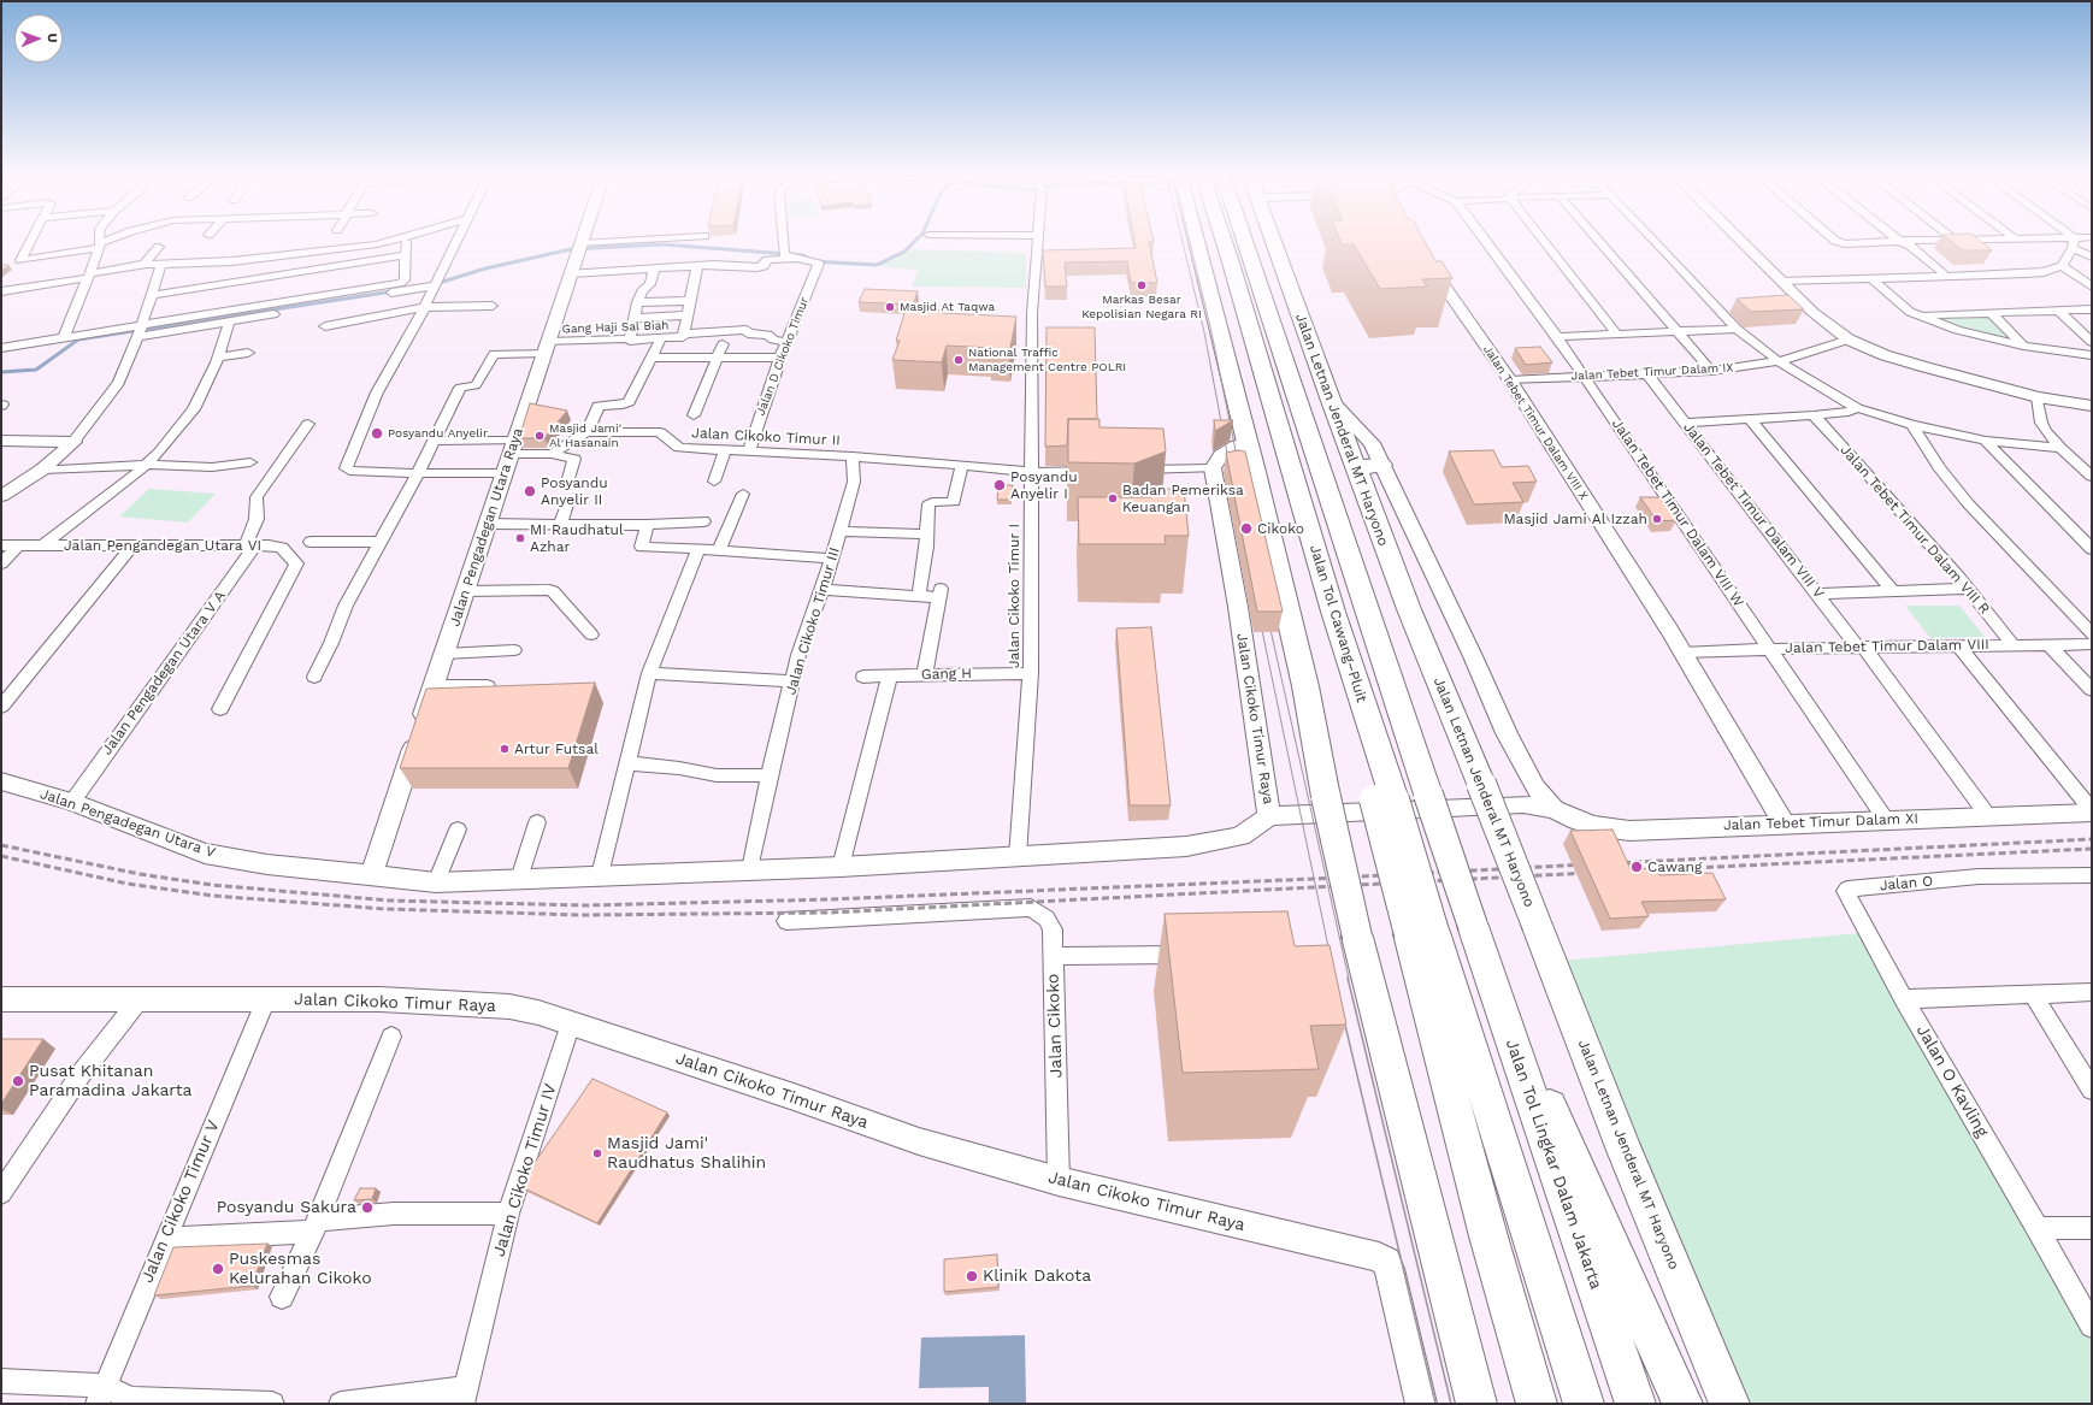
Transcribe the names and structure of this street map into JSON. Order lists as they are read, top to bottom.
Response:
{
  "streets": {
    "highway": ["Jalan Letnan Jenderal MT Haryono", "Jalan Tol Cawang–Pluit", "Jalan Tol Lingkar Dalam Jakarta"],
    "street": [
      "Gang Haji Sal Biah",
      "Jalan D Cikoko Timur",
      "Jalan Tebet Timur Dalam IX",
      "Jalan Tebet Timur Dalam VIII X",
      "Jalan Cikoko Timur II",
      "Jalan Tebet Timur Dalam VIII V",
      "Jalan Tebet Timur Dalam VIII W",
      "Jalan Pengadegan Utara Raya",
      "Jalan Tebet Timur Dalam VIII R",
      "Jalan Pengandegan Utara VI",
      "Jalan Cikoko Timur I",
      "Jalan Cikoko Timur III",
      "Jalan Tebet Timur Dalam VIII",
      "Jalan Pengadegan Utara V A",
      "Gang H",
      "Jalan Cikoko Timur Raya",
      "Jalan Tebet Timur Dalam XI",
      "Jalan Pengadegan Utara V",
      "Jalan O",
      "Jalan Cikoko",
      "Jalan O Kavling",
      "Jalan Cikoko Timur IV",
      "Jalan Cikoko Timur V"
    ]
  },
  "crossings": [
    ["Gang Haji Sal Biah", "Jalan D Cikoko Timur"],
    ["Gang Haji Sal Biah", "Jalan Pengadegan Utara Raya"],
    ["Jalan D Cikoko Timur", "Jalan Cikoko Timur II"],
    ["Jalan Tebet Timur Dalam IX", "Jalan Tebet Timur Dalam VIII X"],
    ["Jalan Tebet Timur Dalam IX", "Jalan Tebet Timur Dalam VIII V"],
    ["Jalan Tebet Timur Dalam IX", "Jalan Tebet Timur Dalam VIII W"],
    ["Jalan Tebet Timur Dalam VIII X", "Jalan Tebet Timur Dalam VIII"],
    ["Jalan Tebet Timur Dalam VIII X", "Jalan Tebet Timur Dalam XI"],
    ["Jalan Cikoko Timur II", "Jalan Cikoko Timur I"],
    ["Jalan Cikoko Timur II", "Jalan Cikoko Timur III"],
    ["Jalan Tebet Timur Dalam VIII V", "Jalan Tebet Timur Dalam VIII"],
    ["Jalan Tebet Timur Dalam VIII V", "Jalan Tebet Timur Dalam XI"],
    ["Jalan Tebet Timur Dalam VIII W", "Jalan Tebet Timur Dalam VIII"],
    ["Jalan Tebet Timur Dalam VIII W", "Jalan Tebet Timur Dalam XI"],
    ["Jalan Pengadegan Utara Raya", "Jalan Cikoko Timur Raya"],
    ["Jalan Pengadegan Utara Raya", "Jalan Pengadegan Utara V"],
    ["Jalan Tebet Timur Dalam VIII R", "Jalan Tebet Timur Dalam VIII"],
    ["Jalan Pengandegan Utara VI", "Jalan Pengadegan Utara V A"],
    ["Jalan Cikoko Timur I", "Gang H"],
    ["Jalan Cikoko Timur I", "Jalan Cikoko Timur Raya"],
    ["Jalan Cikoko Timur III", "Jalan Cikoko Timur Raya"],
    ["Jalan Tol Cawang–Pluit", "Jalan Tol Lingkar Dalam Jakarta"],
    ["Jalan Pengadegan Utara V A", "Jalan Pengadegan Utara V"],
    ["Jalan Cikoko Timur Raya", "Jalan Tebet Timur Dalam XI"],
    ["Jalan Cikoko Timur Raya", "Jalan Pengadegan Utara V"],
    ["Jalan Cikoko Timur Raya", "Jalan Cikoko"],
    ["Jalan Cikoko Timur Raya", "Jalan Cikoko Timur IV"],
    ["Jalan Cikoko Timur Raya", "Jalan Cikoko Timur V"],
    ["Jalan O", "Jalan O Kavling"]
  ],
  "places": [
    "Markas Besar Kepolisian Negara RI",
    "Masjid At Taqwa",
    "National Traffic Management Centre POLRI",
    "Posyandu Anyelir",
    "Masjid Jami' Al Hasanain",
    "Posyandu Anyelir I",
    "Posyandu Anyelir II",
    "Badan Pemeriksa Keuangan",
    "Masjid Jami Al Izzah",
    "Cikoko",
    "MI Raudhatul Azhar",
    "Artur Futsal",
    "Cawang",
    "Pusat Khitanan Paramadina Jakarta",
    "Masjid Jami' Raudhatus Shalihin",
    "Posyandu Sakura",
    "Puskesmas Kelurahan Cikoko",
    "Klinik Dakota"
  ],
  "north": "right"
}
